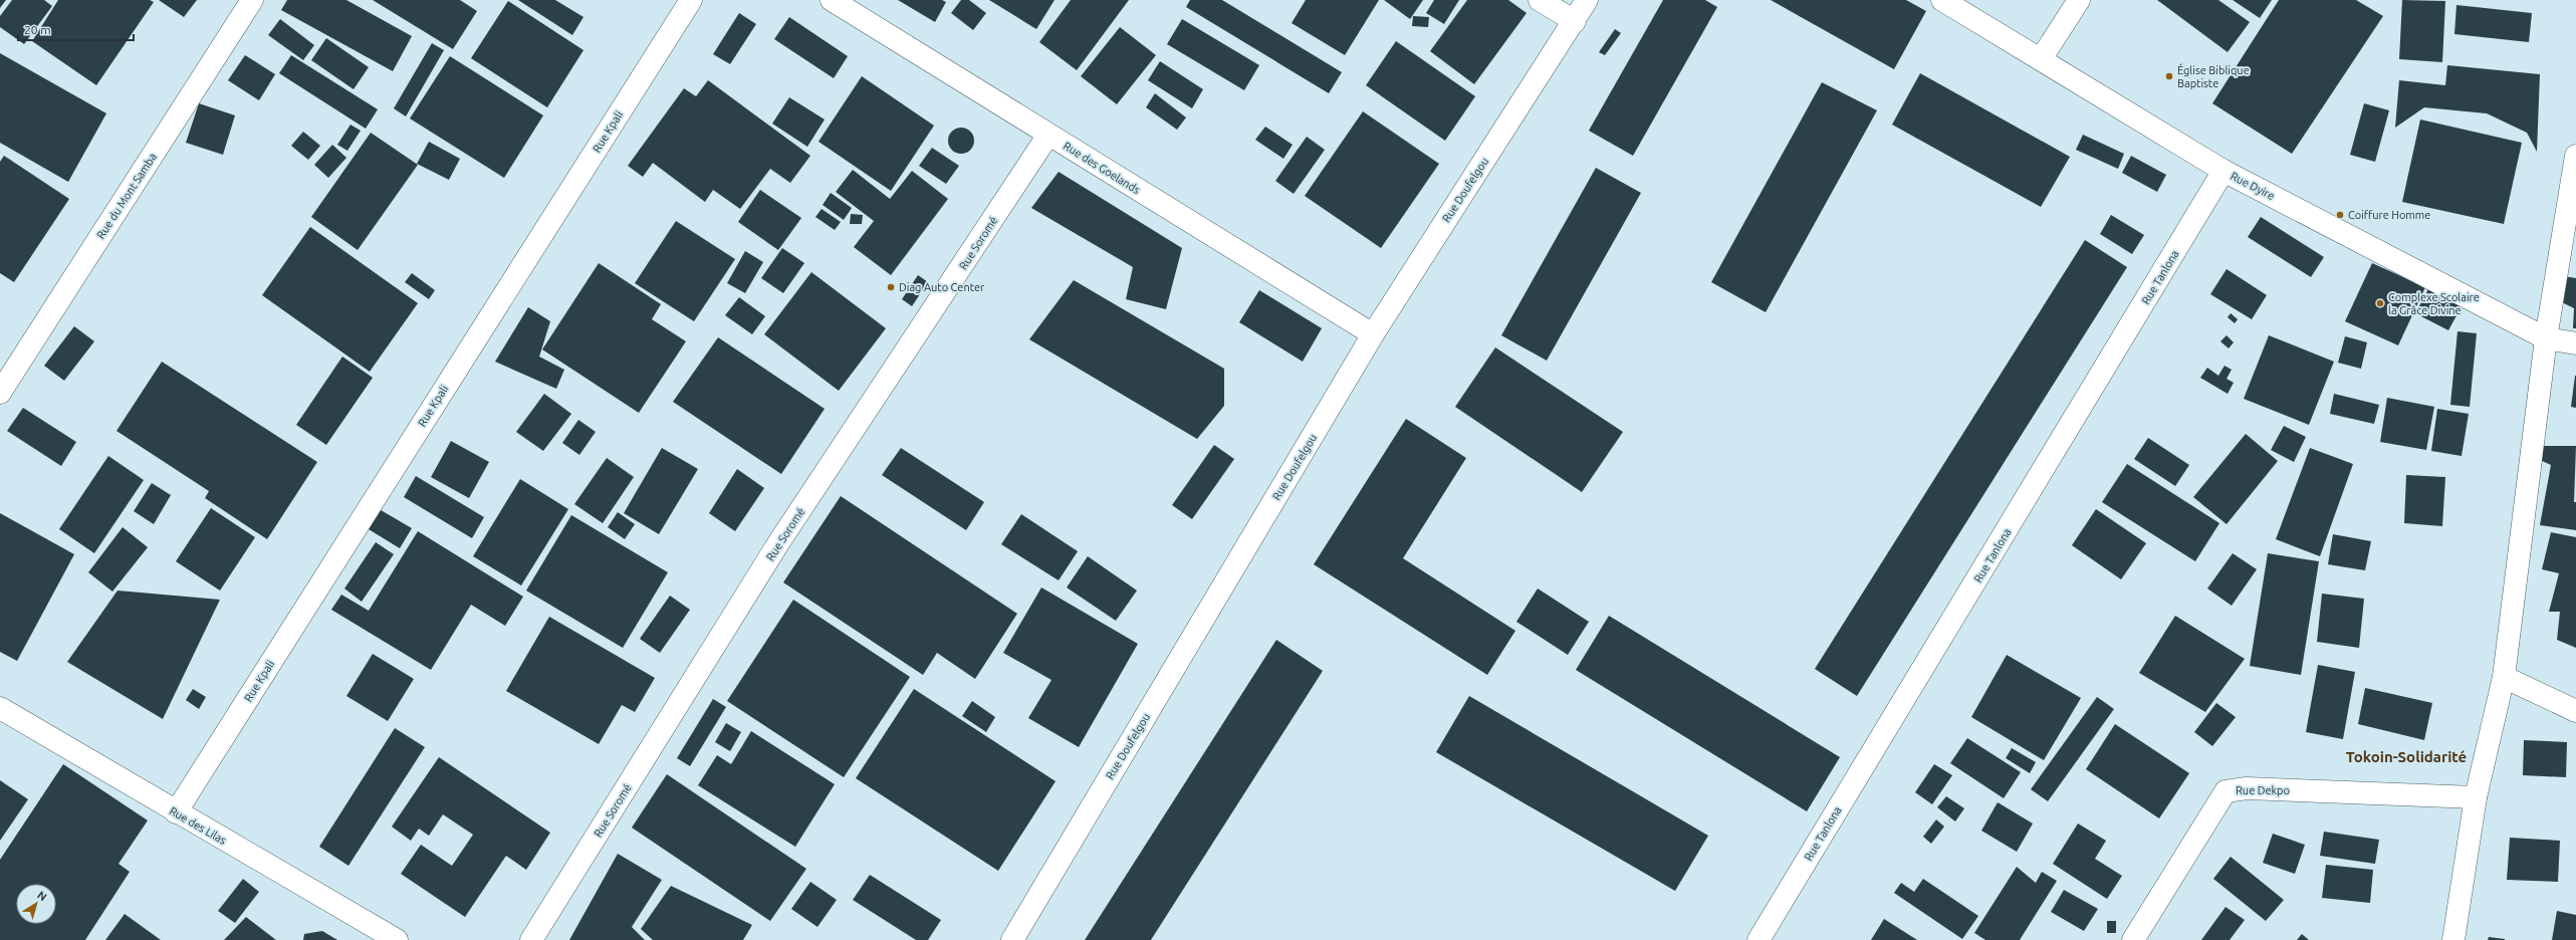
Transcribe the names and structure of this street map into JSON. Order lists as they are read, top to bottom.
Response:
{
  "streets": {
    "street": [
      "Rue Kpali",
      "Rue des Goelands",
      "Rue Dyire",
      "Rue Doufelgou",
      "Rue du Mont Samba",
      "Rue Soromé",
      "Rue Tanlona",
      "Rue Dekpo",
      "Rue des Lilas"
    ]
  },
  "crossings": [
    ["Rue Kpali", "Rue des Lilas"],
    ["Rue des Goelands", "Rue Doufelgou"],
    ["Rue des Goelands", "Rue Soromé"],
    ["Rue Dyire", "Rue Tanlona"]
  ],
  "districts": ["Tokoin-Solidarité"],
  "places": [
    "Église Biblique Baptiste",
    "Coiffure Homme",
    "Diag Auto Center",
    "Complexe Scolaire la Grâce Divine"
  ],
  "scale_bar": "20 m",
  "north": "top right"
}
